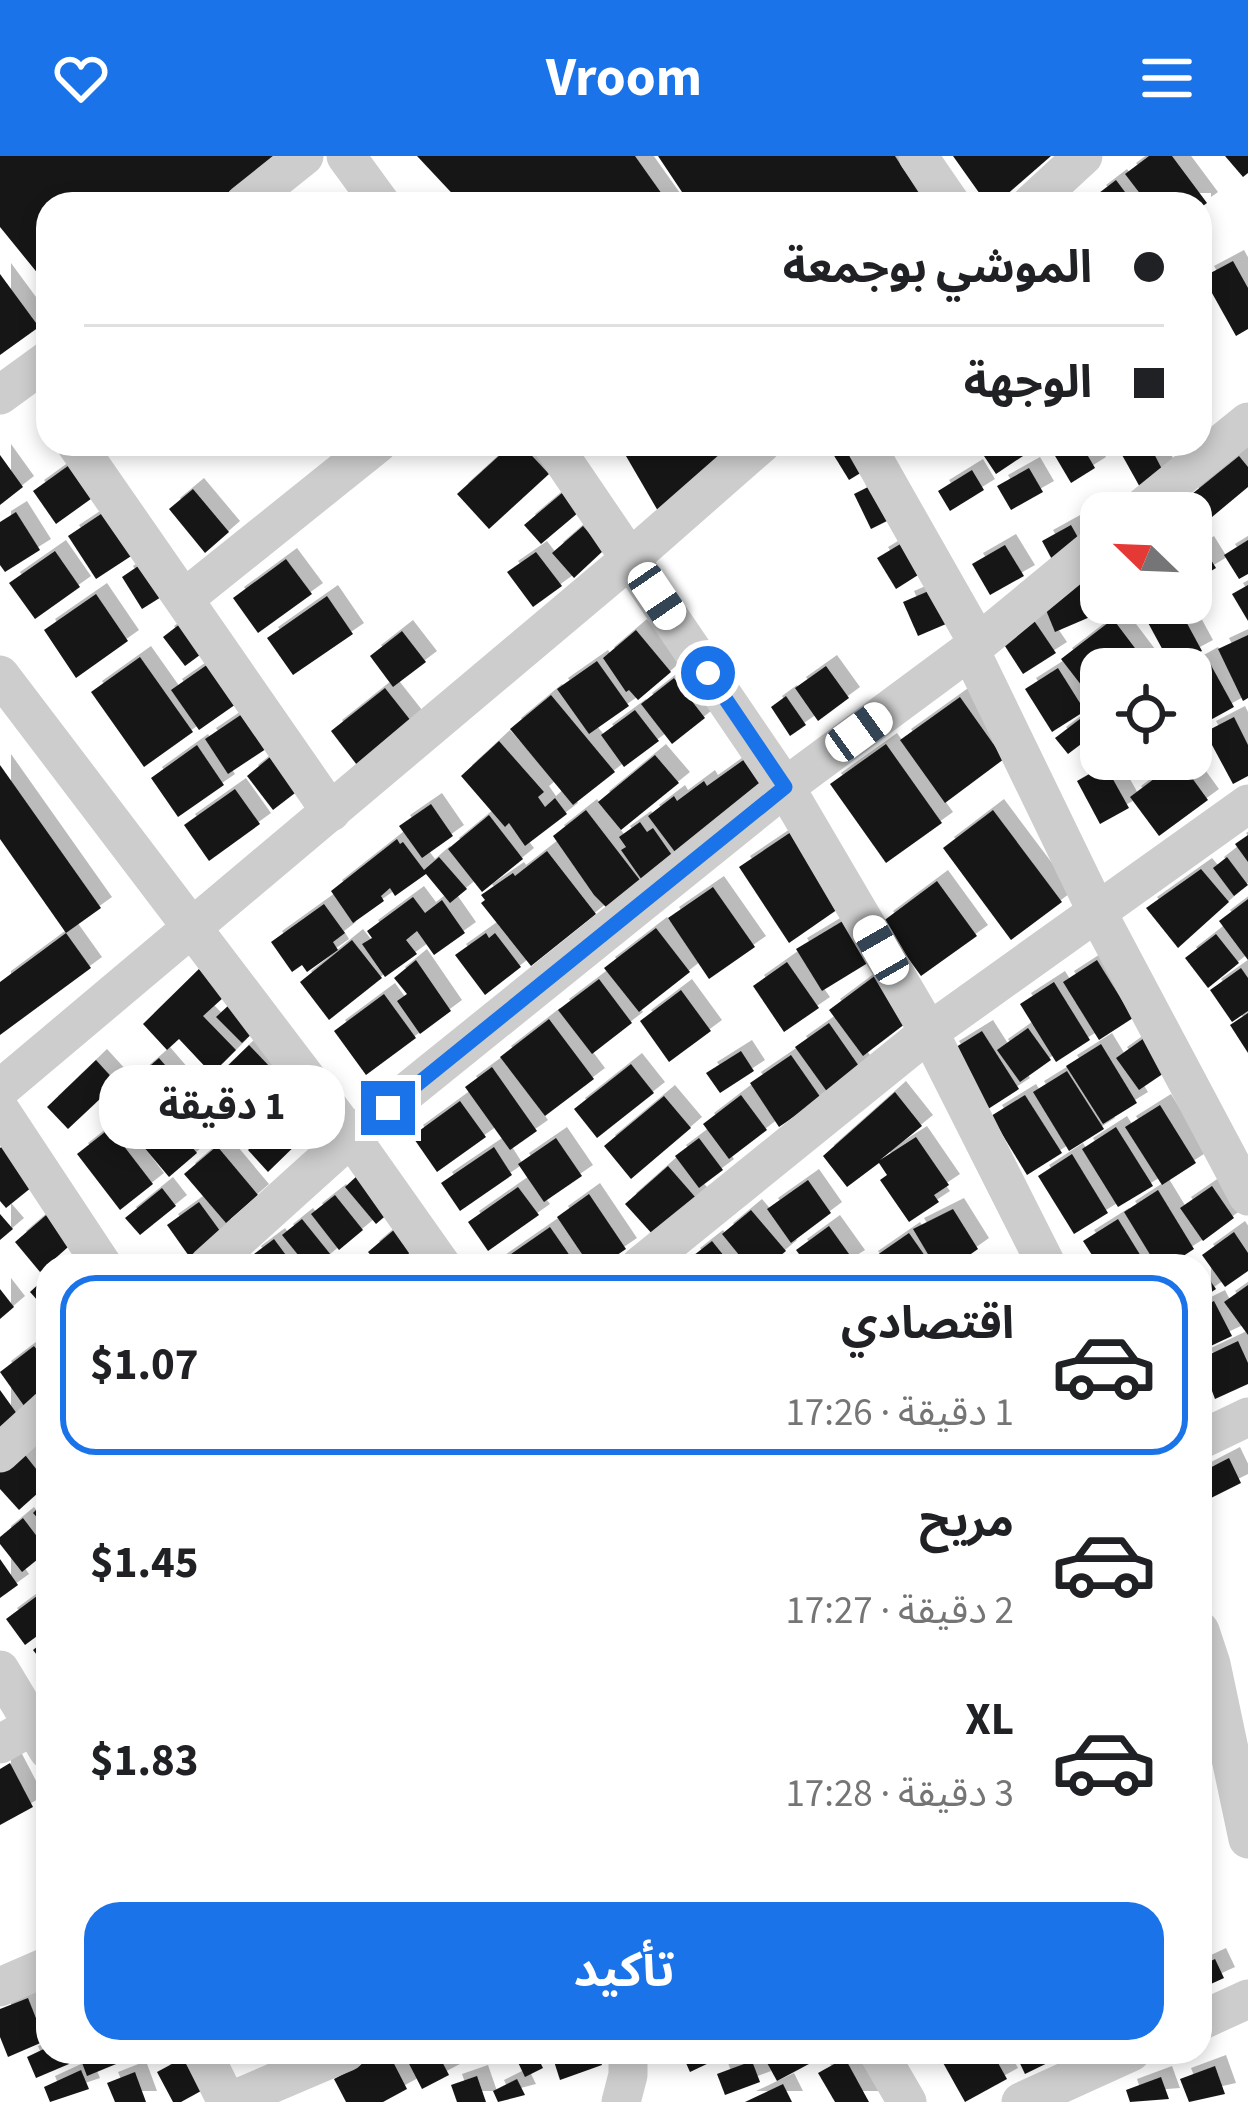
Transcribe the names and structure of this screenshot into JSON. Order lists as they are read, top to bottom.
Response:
{
  "north": "top left",
  "page": {
    "header": "Vroom",
    "banner": ["الموشي بوجمعة", "الوجهة"],
    "bubble": "1 دقيقة",
    "list": [
      {
        "name": "اقتصادي",
        "note": "1 دقيقة · 17:26",
        "value": "$1.07"
      },
      {
        "name": "مريح",
        "note": "2 دقيقة · 17:27",
        "value": "$1.45"
      },
      {
        "name": "XL",
        "note": "3 دقيقة · 17:28",
        "value": "$1.83"
      }
    ],
    "buttons": "تأكيد"
  }
}
